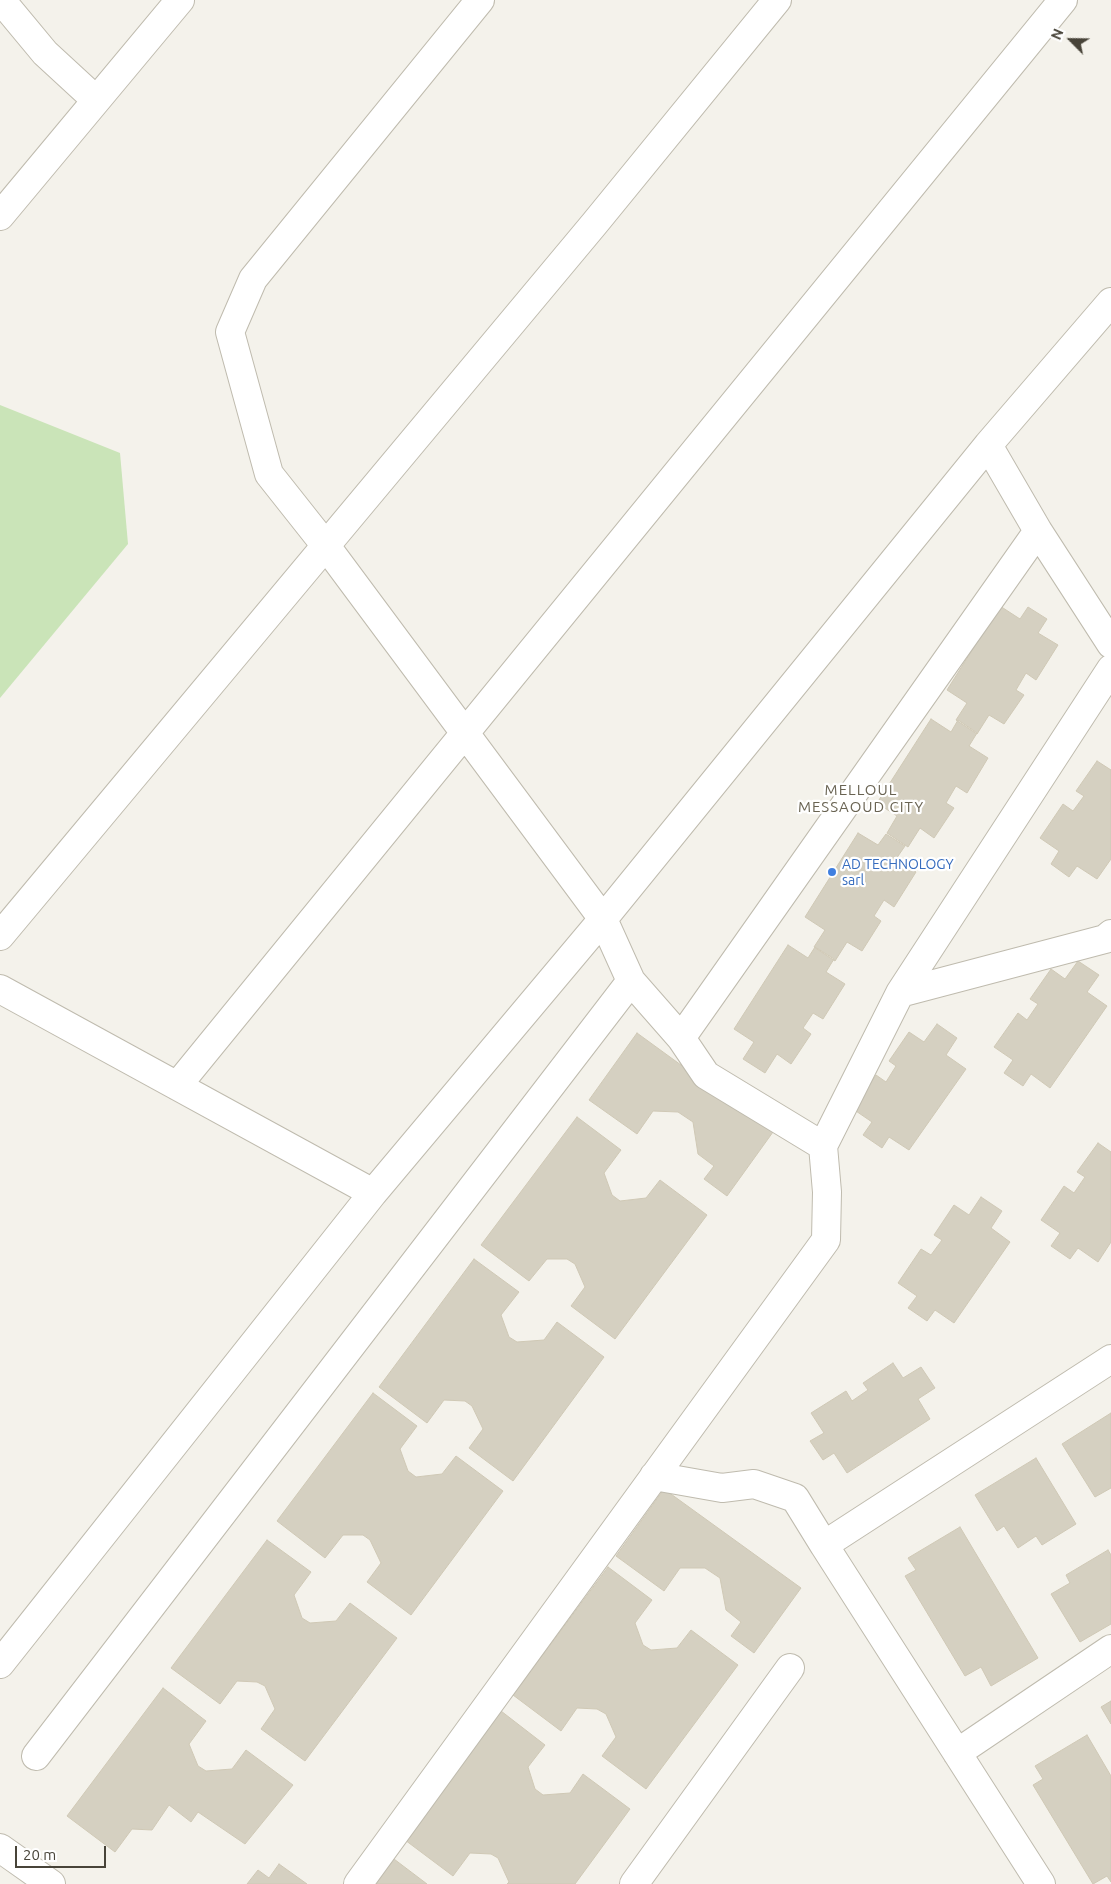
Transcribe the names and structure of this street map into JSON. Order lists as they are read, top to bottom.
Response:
{
  "districts": ["MELLOUL MESSAOUD CITY"],
  "places": ["AD TECHNOLOGY sarl"],
  "scale_bar": "20 m",
  "north": "top left"
}
